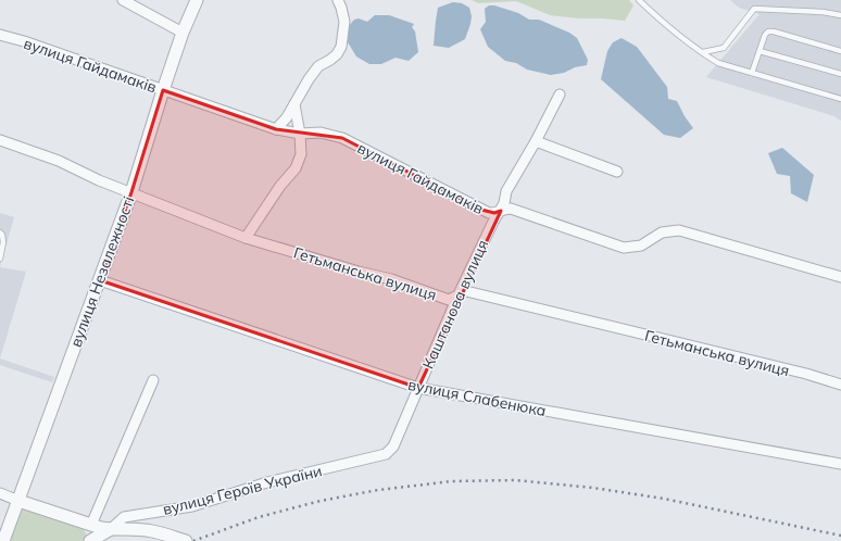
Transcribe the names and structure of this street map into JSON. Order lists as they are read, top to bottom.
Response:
{
  "streets": {
    "street": [
      "вулиця Гайдамаків",
      "вулиця Незалежності",
      "Гетьманська вулиця",
      "Каштанова вулиця",
      "вулиця Слабенюка",
      "вулиця Героїв України"
    ]
  },
  "crossings": [
    ["вулиця Гайдамаків", "вулиця Незалежності"],
    ["вулиця Гайдамаків", "Каштанова вулиця"],
    ["вулиця Незалежності", "Гетьманська вулиця"],
    ["вулиця Незалежності", "вулиця Слабенюка"],
    ["Гетьманська вулиця", "Каштанова вулиця"],
    ["Каштанова вулиця", "вулиця Слабенюка"],
    ["Каштанова вулиця", "вулиця Героїв України"]
  ]
}
